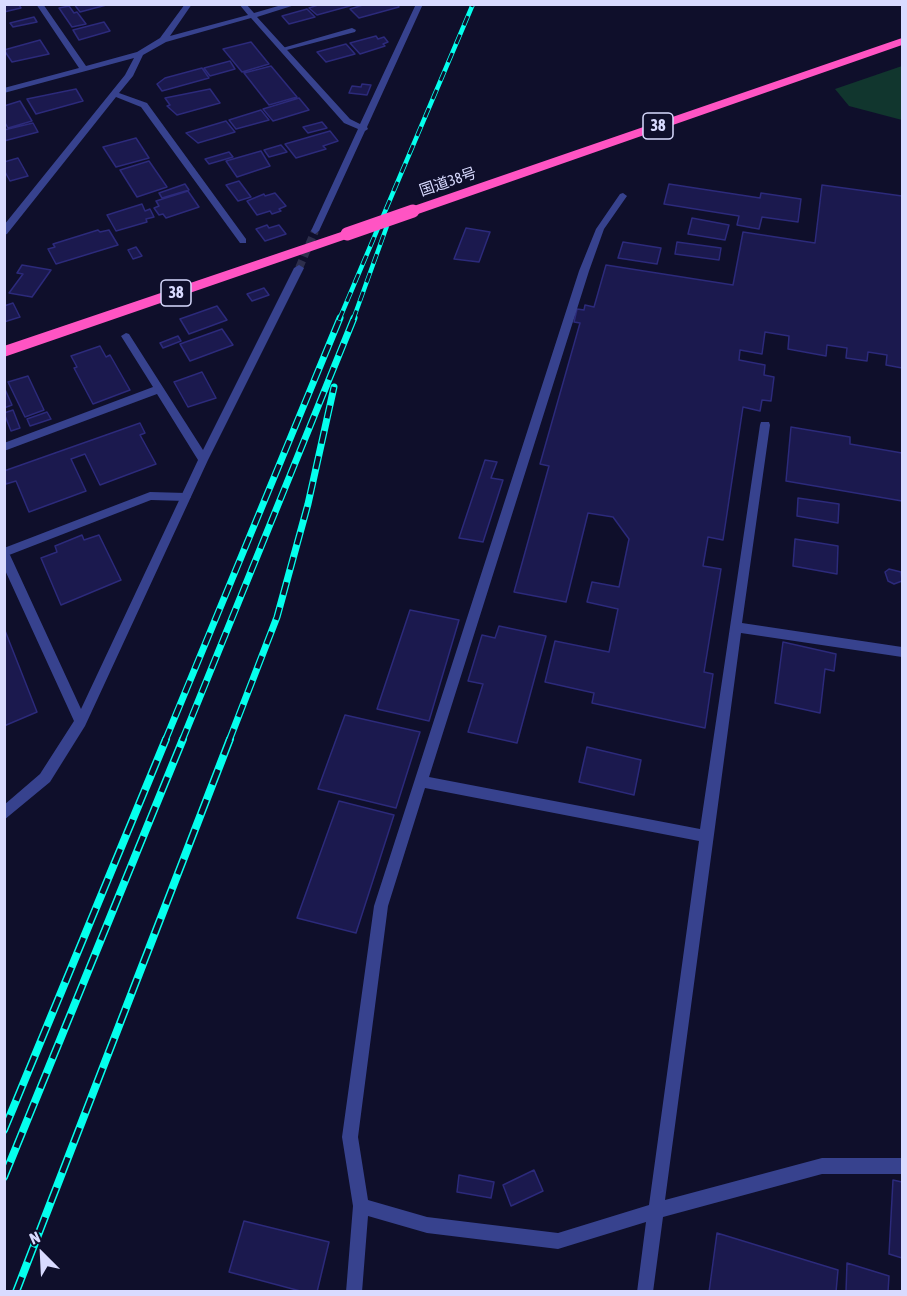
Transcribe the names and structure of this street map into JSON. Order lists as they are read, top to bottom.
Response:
{
  "streets": {
    "highway": ["38", "国道38号"]
  },
  "north": "top left"
}
